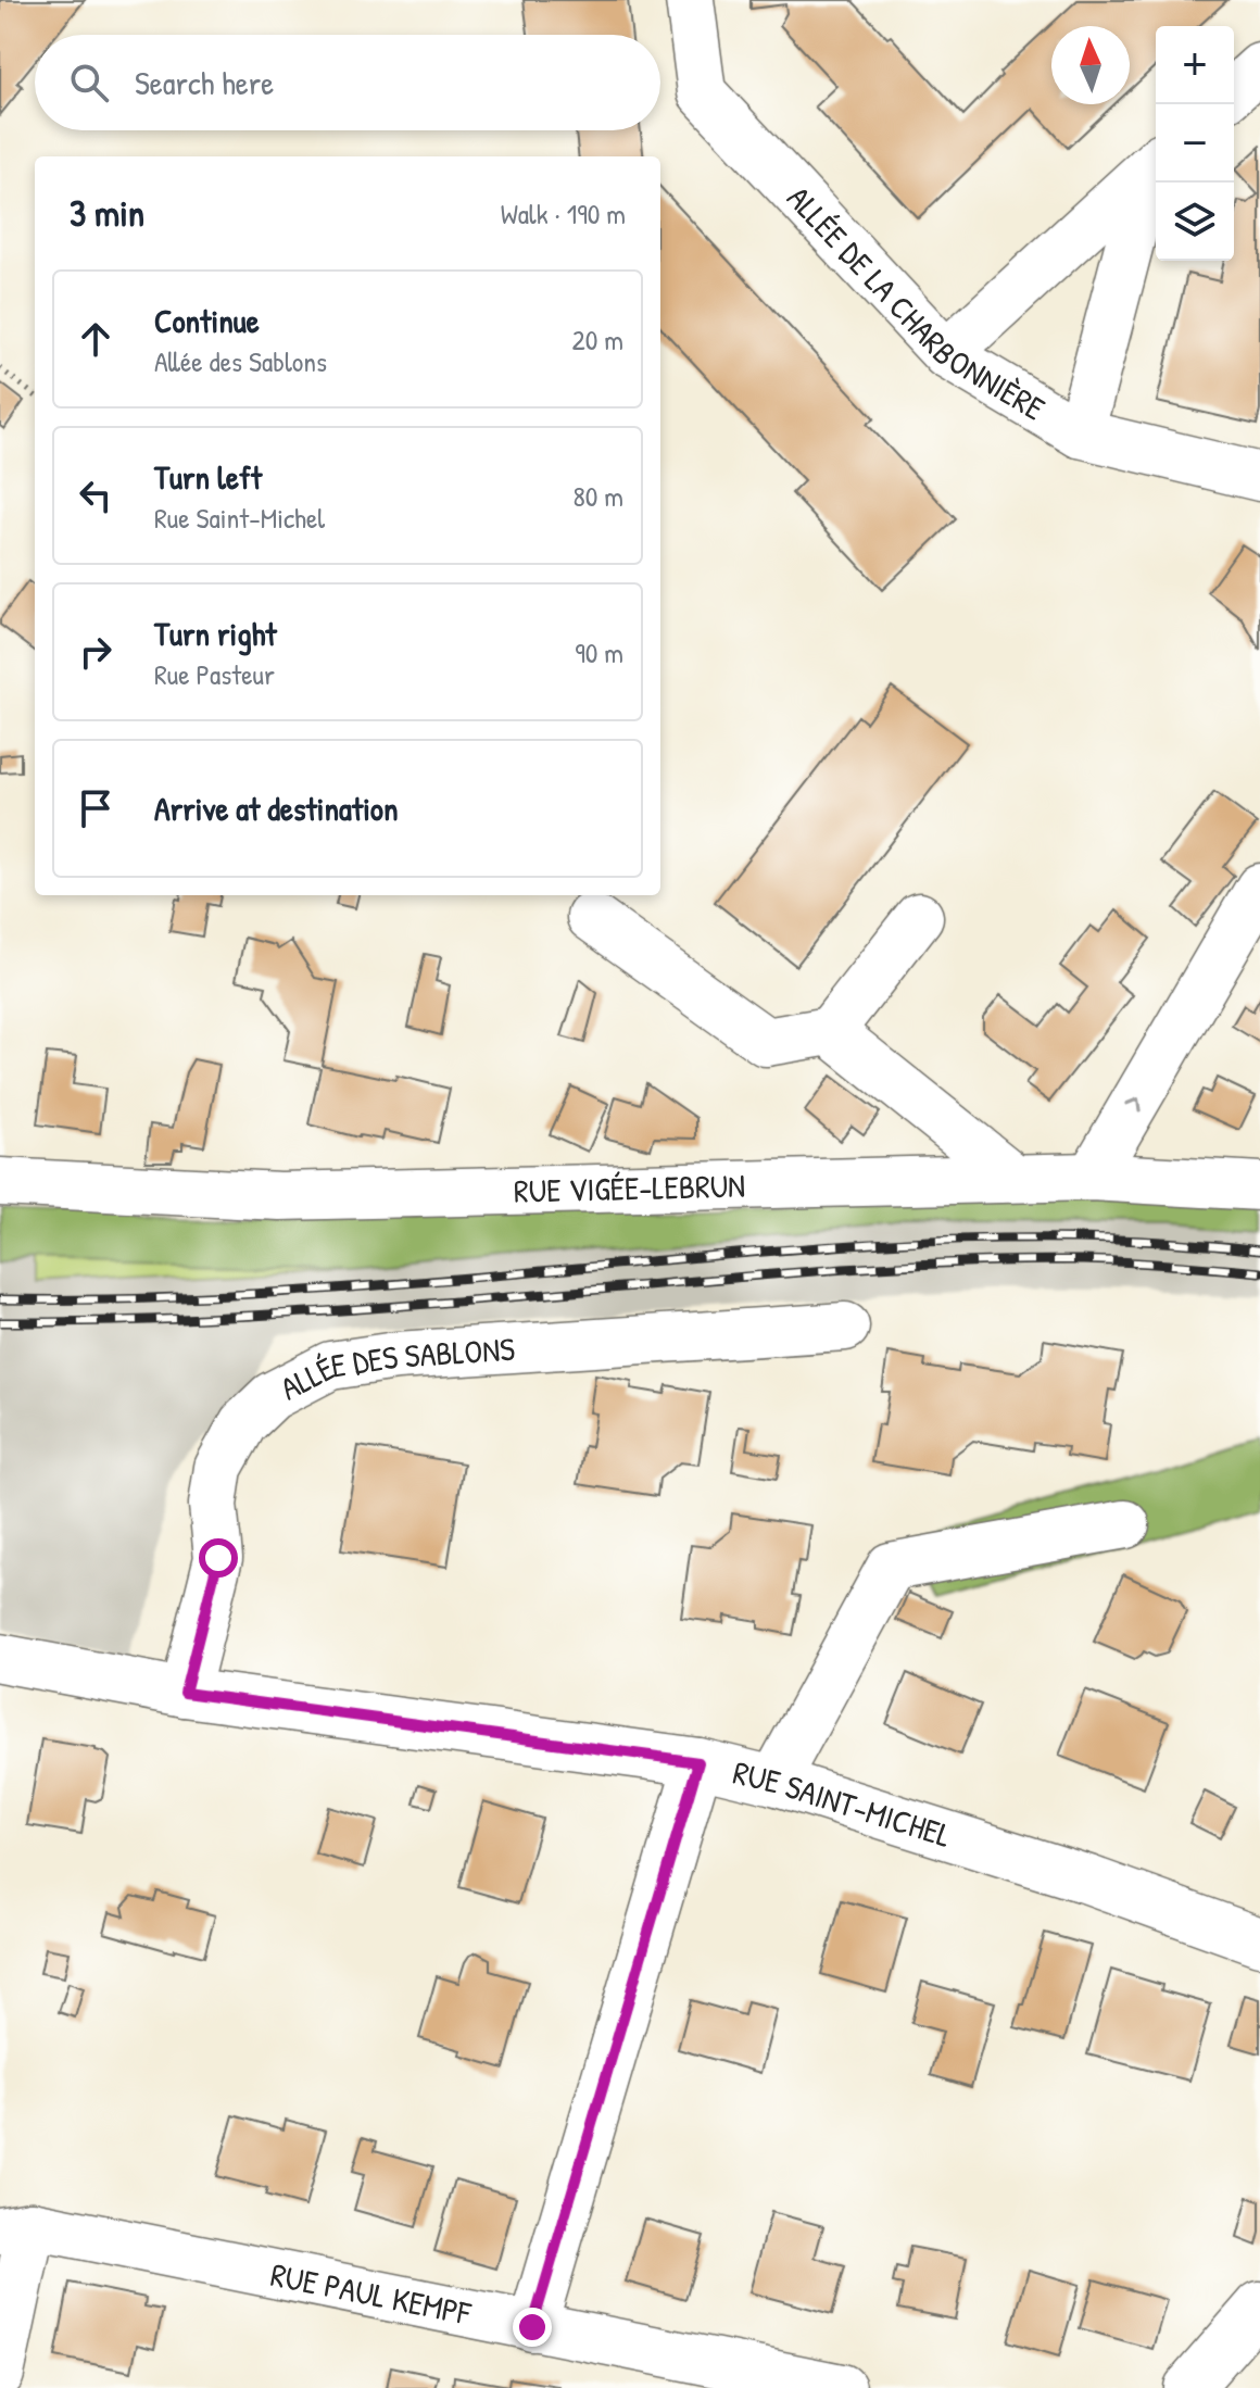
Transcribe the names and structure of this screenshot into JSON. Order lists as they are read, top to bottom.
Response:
{
  "streets": {
    "street": [
      "ALLÉE DE LA CHARBONNIÈRE",
      "RUE VIGÉE-LEBRUN",
      "ALLÉE DES SABLONS",
      "RUE SAINT-MICHEL",
      "RUE PAUL KEMPF"
    ]
  },
  "crossings": [
    ["ALLÉE DES SABLONS", "RUE SAINT-MICHEL"]
  ],
  "north": "top",
  "page": {
    "map_buttons": ["+", "−"],
    "search": "Search here",
    "heading": ["3 min", "Walk · 190 m"],
    "list": [
      ["Continue", "Allée des Sablons", "20 m"],
      ["Turn left", "Rue Saint-Michel", "80 m"],
      ["Turn right", "Rue Pasteur", "90 m"],
      "Arrive at destination"
    ]
  }
}
